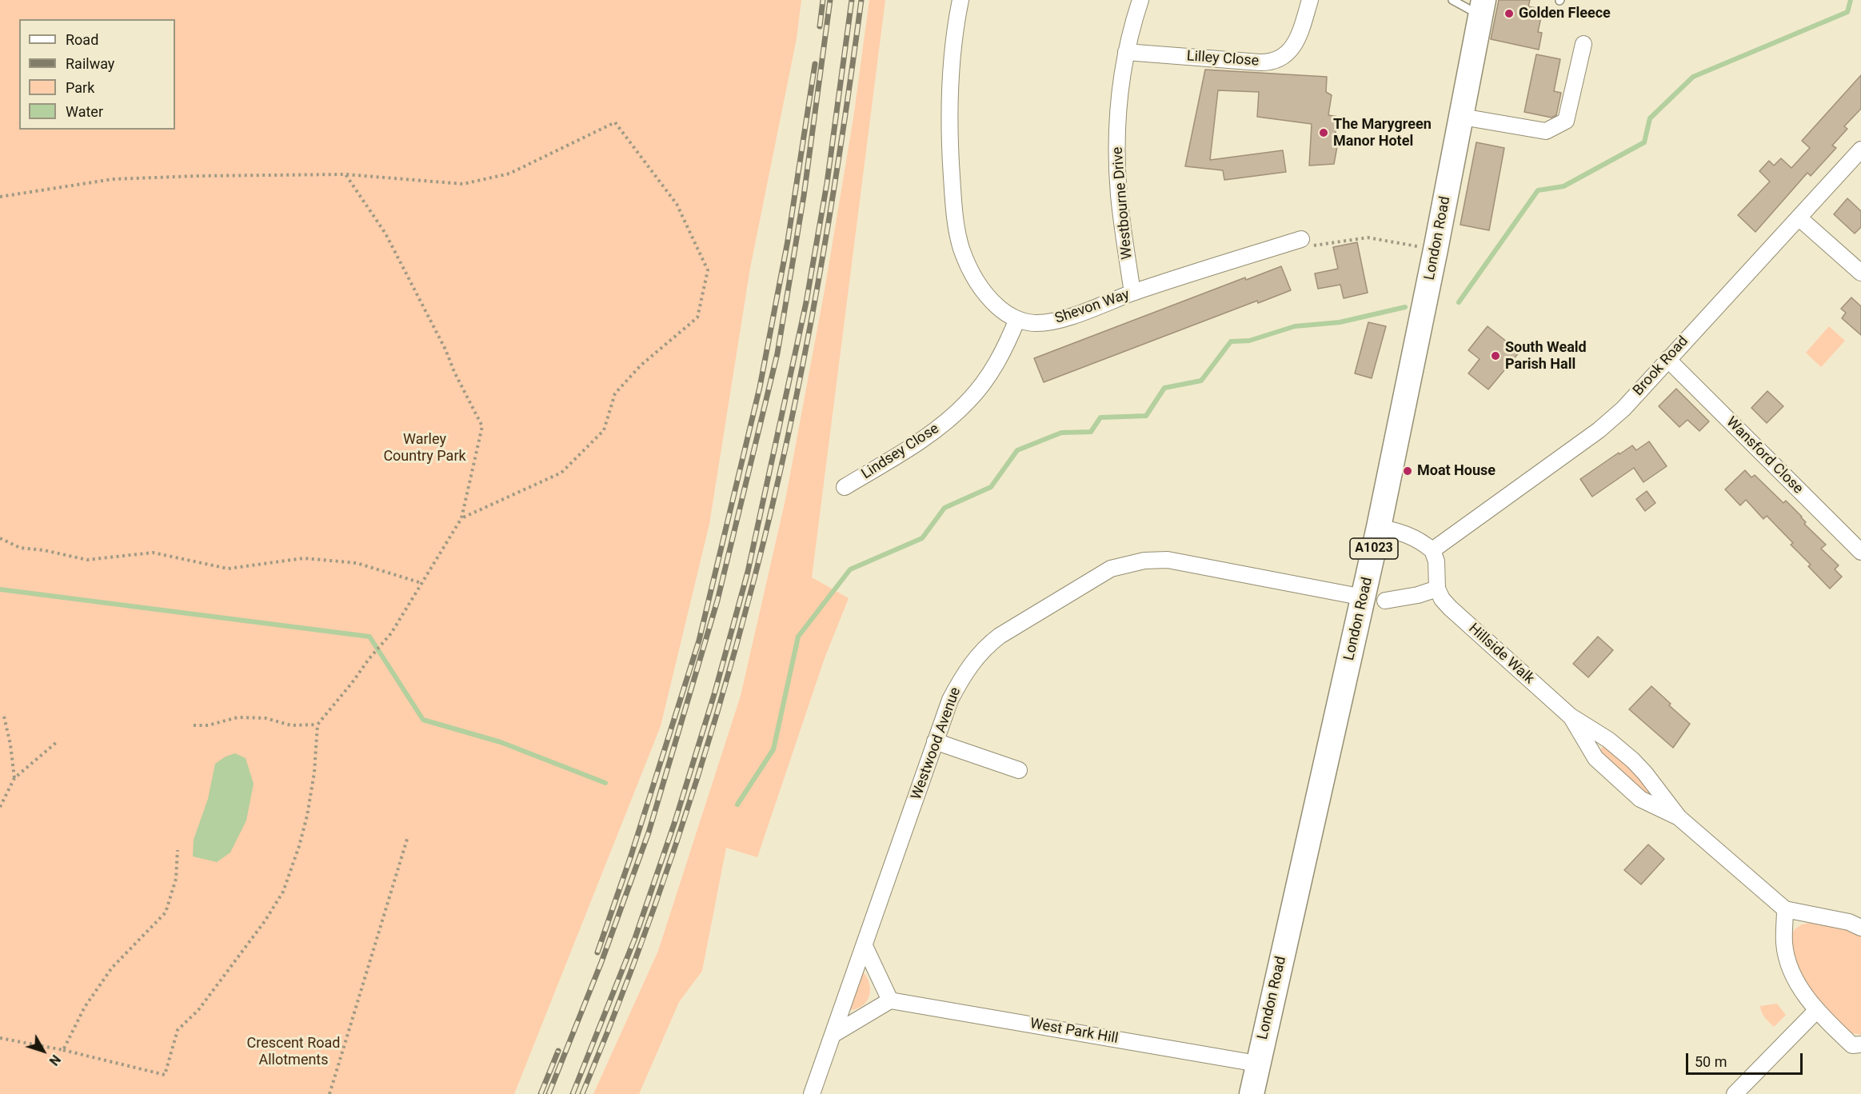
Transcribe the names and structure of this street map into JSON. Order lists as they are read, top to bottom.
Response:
{
  "streets": {
    "main road": ["London Road", "A1023"],
    "street": [
      "Lilley Close",
      "Westbourne Drive",
      "Shevon Way",
      "Brook Road",
      "Lindsey Close",
      "Wansford Close",
      "Hillside Walk",
      "Westwood Avenue",
      "West Park Hill"
    ]
  },
  "crossings": [
    ["Lilley Close", "Westbourne Drive"],
    ["Westbourne Drive", "Shevon Way"],
    ["London Road", "Westwood Avenue"],
    ["London Road", "West Park Hill"],
    ["Shevon Way", "Lindsey Close"],
    ["Brook Road", "Wansford Close"]
  ],
  "parks": ["Warley Country Park", "Crescent Road Allotments"],
  "places": [
    "Golden Fleece",
    "The Marygreen Manor Hotel",
    "South Weald Parish Hall",
    "Moat House"
  ],
  "legend": [
    "Road",
    "Railway",
    "Park",
    "Water"
  ],
  "scale_bar": "50 m",
  "north": "bottom right"
}
